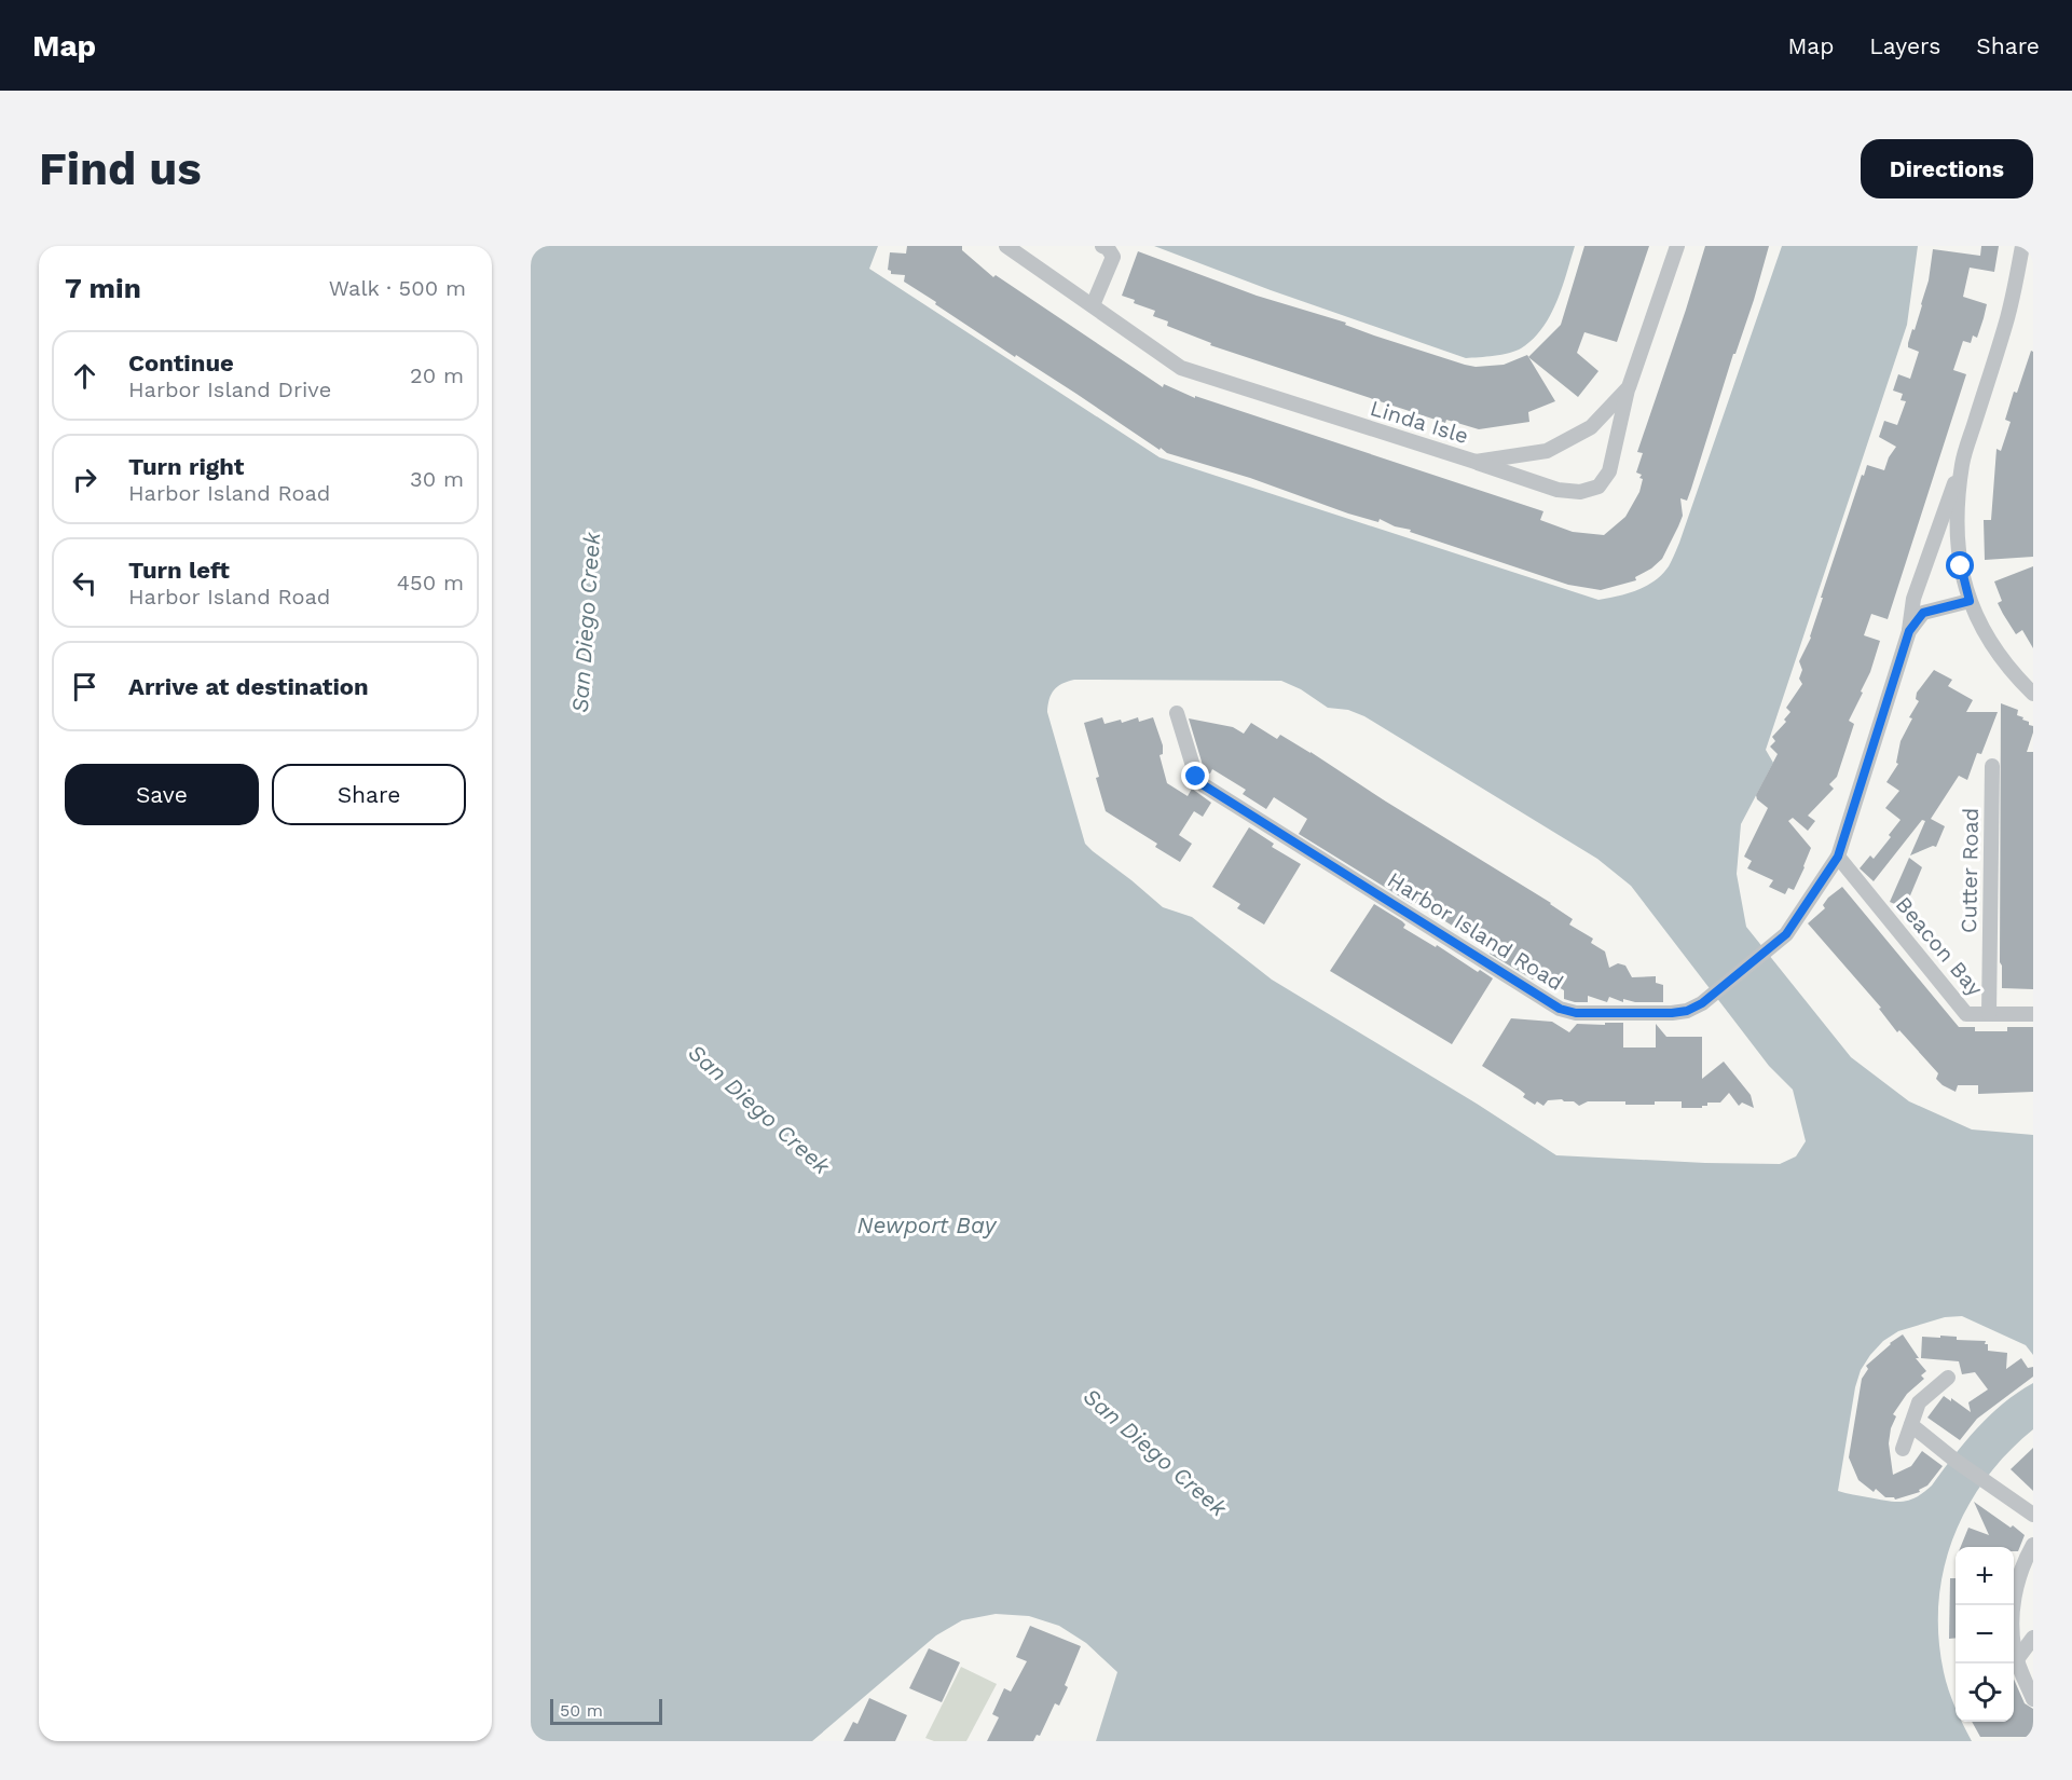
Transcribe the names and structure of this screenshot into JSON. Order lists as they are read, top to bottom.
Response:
{
  "streets": {
    "street": [
      "Linda Isle",
      "Cutter Road",
      "Harbor Island Road",
      "Beacon Bay"
    ]
  },
  "crossings": [
    ["Cutter Road", "Beacon Bay"],
    ["Harbor Island Road", "Beacon Bay"]
  ],
  "water": ["San Diego Creek", "Newport Bay"],
  "scale_bar": "50 m",
  "page": {
    "header": "Map",
    "nav": ["Map", "Layers", "Share"],
    "buttons": [
      "Directions",
      ["Save", "Share"]
    ],
    "title": "Find us",
    "heading": ["7 min", "Walk · 500 m"],
    "list": [
      ["Continue", "Harbor Island Drive", "20 m"],
      ["Turn right", "Harbor Island Road", "30 m"],
      ["Turn left", "Harbor Island Road", "450 m"],
      "Arrive at destination"
    ],
    "map_buttons": ["+", "−"],
    "scale": "50 m"
  }
}
